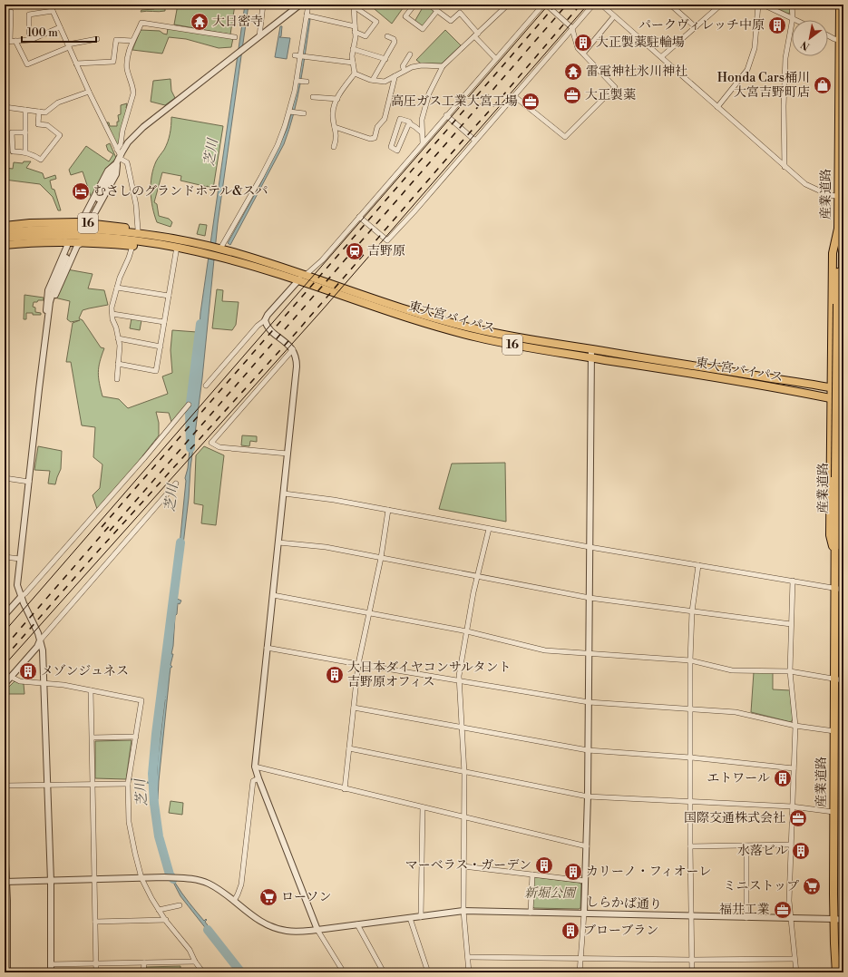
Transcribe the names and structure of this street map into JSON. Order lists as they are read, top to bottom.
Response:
{
  "streets": {
    "main road": ["産業道路", "16", "東大宮バイパス"],
    "street": ["しらかば通り"]
  },
  "crossings": [
    ["産業道路", "しらかば通り"]
  ],
  "water": ["芝川"],
  "parks": ["新堀公園"],
  "places": {
    "temple": ["大日密寺", "雷電神社氷川神社"],
    "building": [
      "パークヴィレッチ中原",
      "大正製薬駐輪場",
      "メゾンジュネス",
      "大日本ダイヤコンサルタント 吉野原オフィス",
      "エトワール",
      "水落ビル",
      "マーベラス・ガーデン",
      "カリーノ・フィオーレ",
      "ブローブラン"
    ],
    "shop": ["Honda Cars桶川 大宮吉野町店"],
    "office": [
      "大正製薬",
      "高圧ガス工業大宮工場",
      "国際交通株式会社",
      "福井工業"
    ],
    "hotel": ["むさしのグランドホテル&スパ"],
    "station": ["吉野原"],
    "supermarket": ["ミニストップ", "ローソン"]
  },
  "scale_bar": "100 m",
  "north": "bottom left"
}
